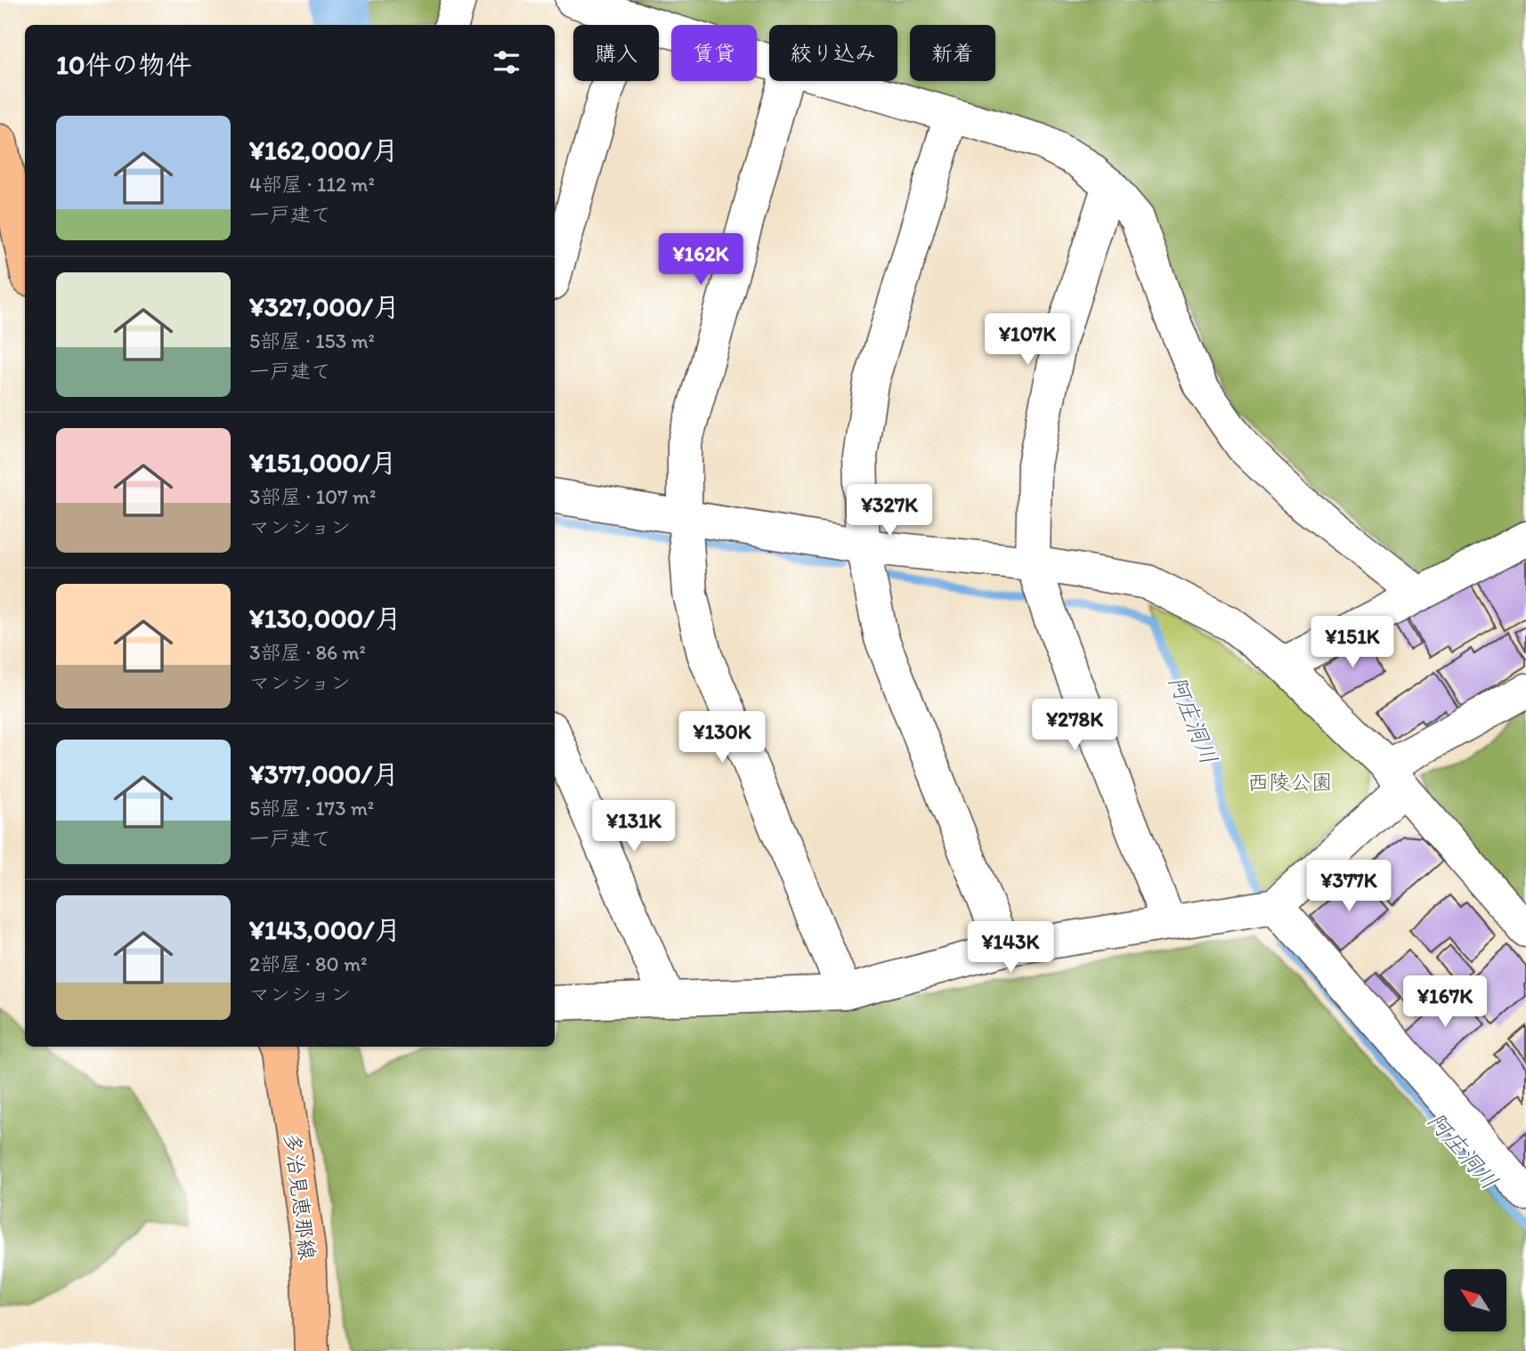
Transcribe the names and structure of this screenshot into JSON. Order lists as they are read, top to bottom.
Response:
{
  "streets": {
    "main road": ["多治見恵那線"]
  },
  "water": ["阿庄洞川"],
  "parks": ["西陵公園"],
  "north": "top left",
  "page": {
    "chip": [
      "購入",
      "賃貸",
      "絞り込み",
      "新着"
    ],
    "heading": "10件の物件",
    "list": [
      {
        "name": "¥162,000/月",
        "note": "4部屋 · 112 m² · 一戸建て"
      },
      {
        "name": "¥327,000/月",
        "note": "5部屋 · 153 m² · 一戸建て"
      },
      {
        "name": "¥151,000/月",
        "note": "3部屋 · 107 m² · マンション"
      },
      {
        "name": "¥130,000/月",
        "note": "3部屋 · 86 m² · マンション"
      },
      {
        "name": "¥377,000/月",
        "note": "5部屋 · 173 m² · 一戸建て"
      },
      {
        "name": "¥143,000/月",
        "note": "2部屋 · 80 m² · マンション"
      }
    ],
    "price": [
      "¥162K",
      "¥107K",
      "¥327K",
      "¥151K",
      "¥278K",
      "¥130K",
      "¥131K",
      "¥377K",
      "¥143K",
      "¥167K"
    ]
  }
}
